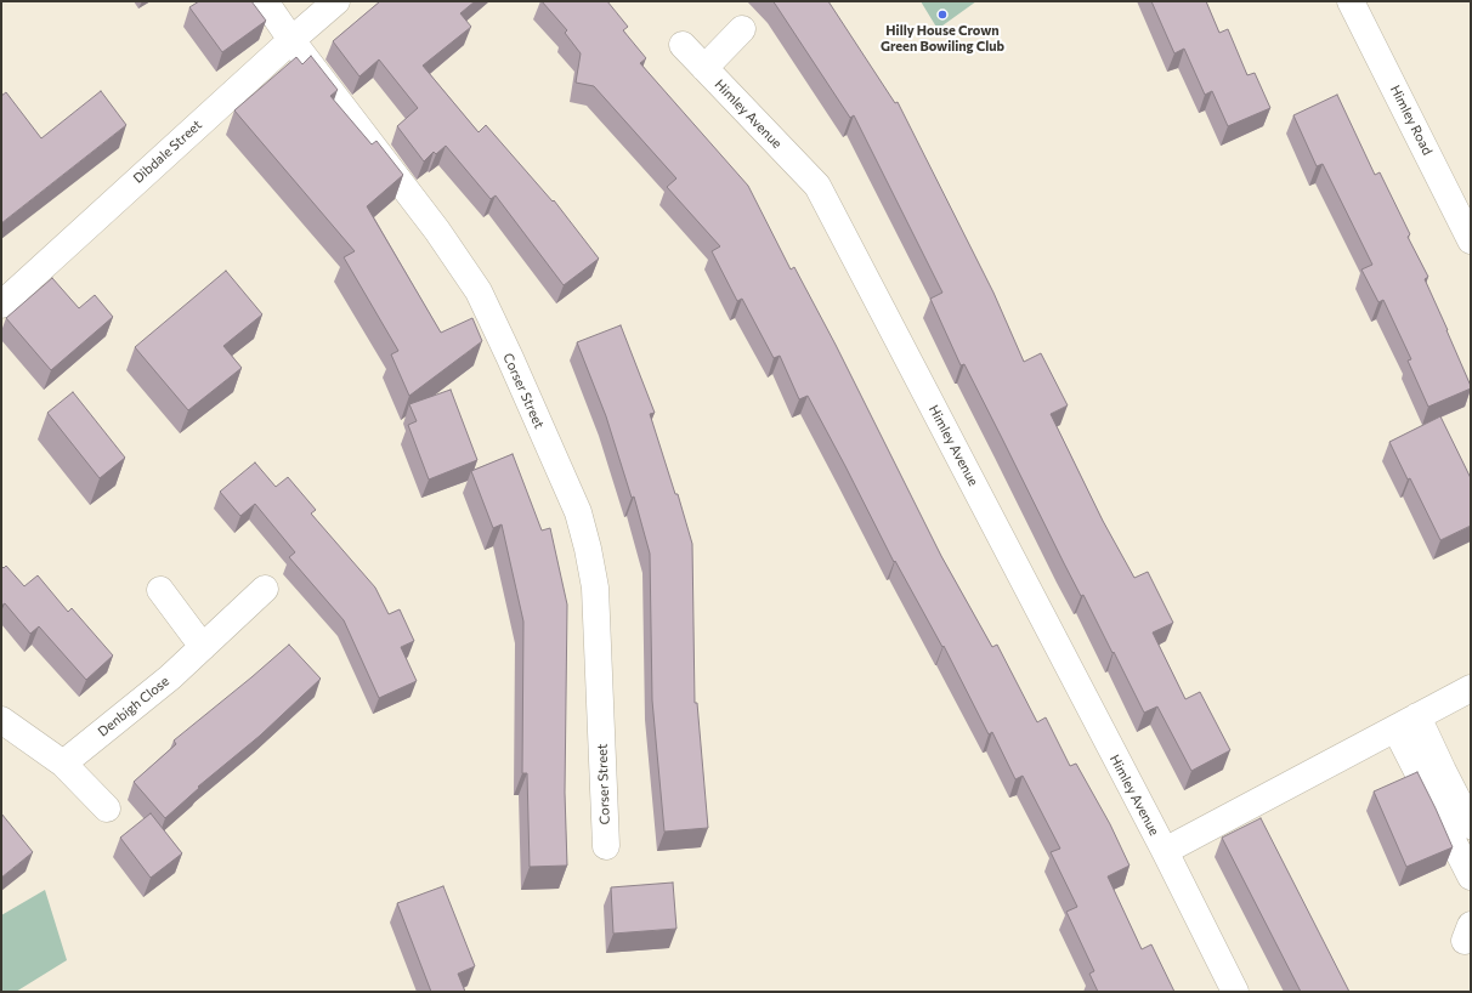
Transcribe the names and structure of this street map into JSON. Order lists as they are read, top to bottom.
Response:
{
  "streets": {
    "street": [
      "Himley Avenue",
      "Himley Road",
      "Dibdale Street",
      "Corser Street",
      "Denbigh Close"
    ]
  },
  "crossings": [
    ["Dibdale Street", "Corser Street"]
  ],
  "places": ["Hilly House Crown Green Bowiling Club"]
}
